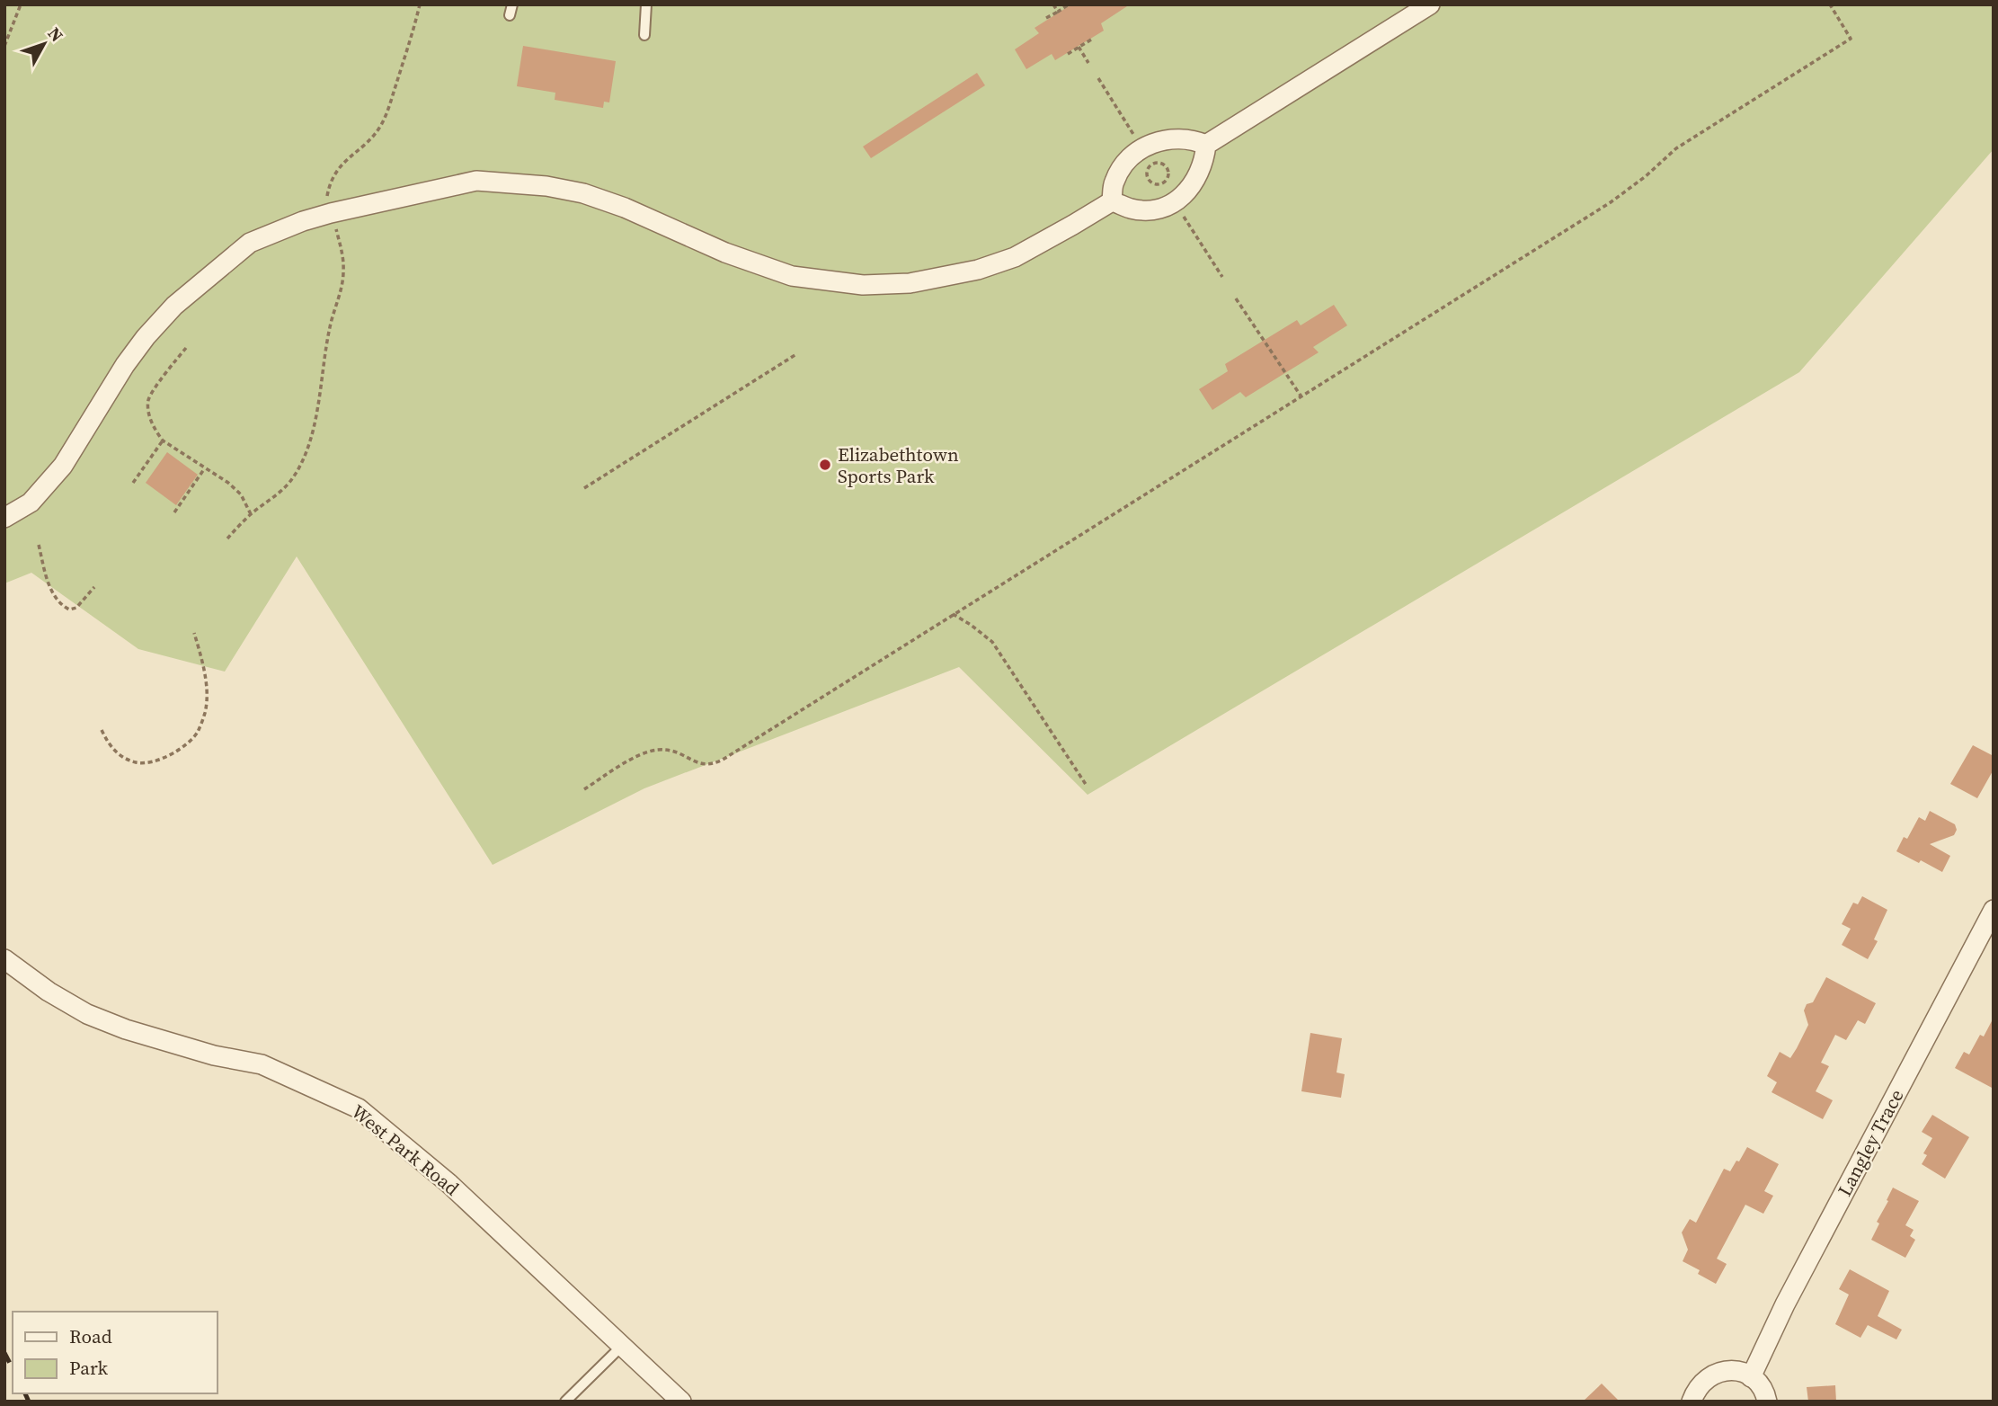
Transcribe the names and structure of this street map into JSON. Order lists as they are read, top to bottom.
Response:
{
  "streets": {
    "street": ["Langley Trace", "West Park Road"]
  },
  "places": ["Elizabethtown Sports Park"],
  "legend": ["Road", "Park"],
  "north": "top right"
}
